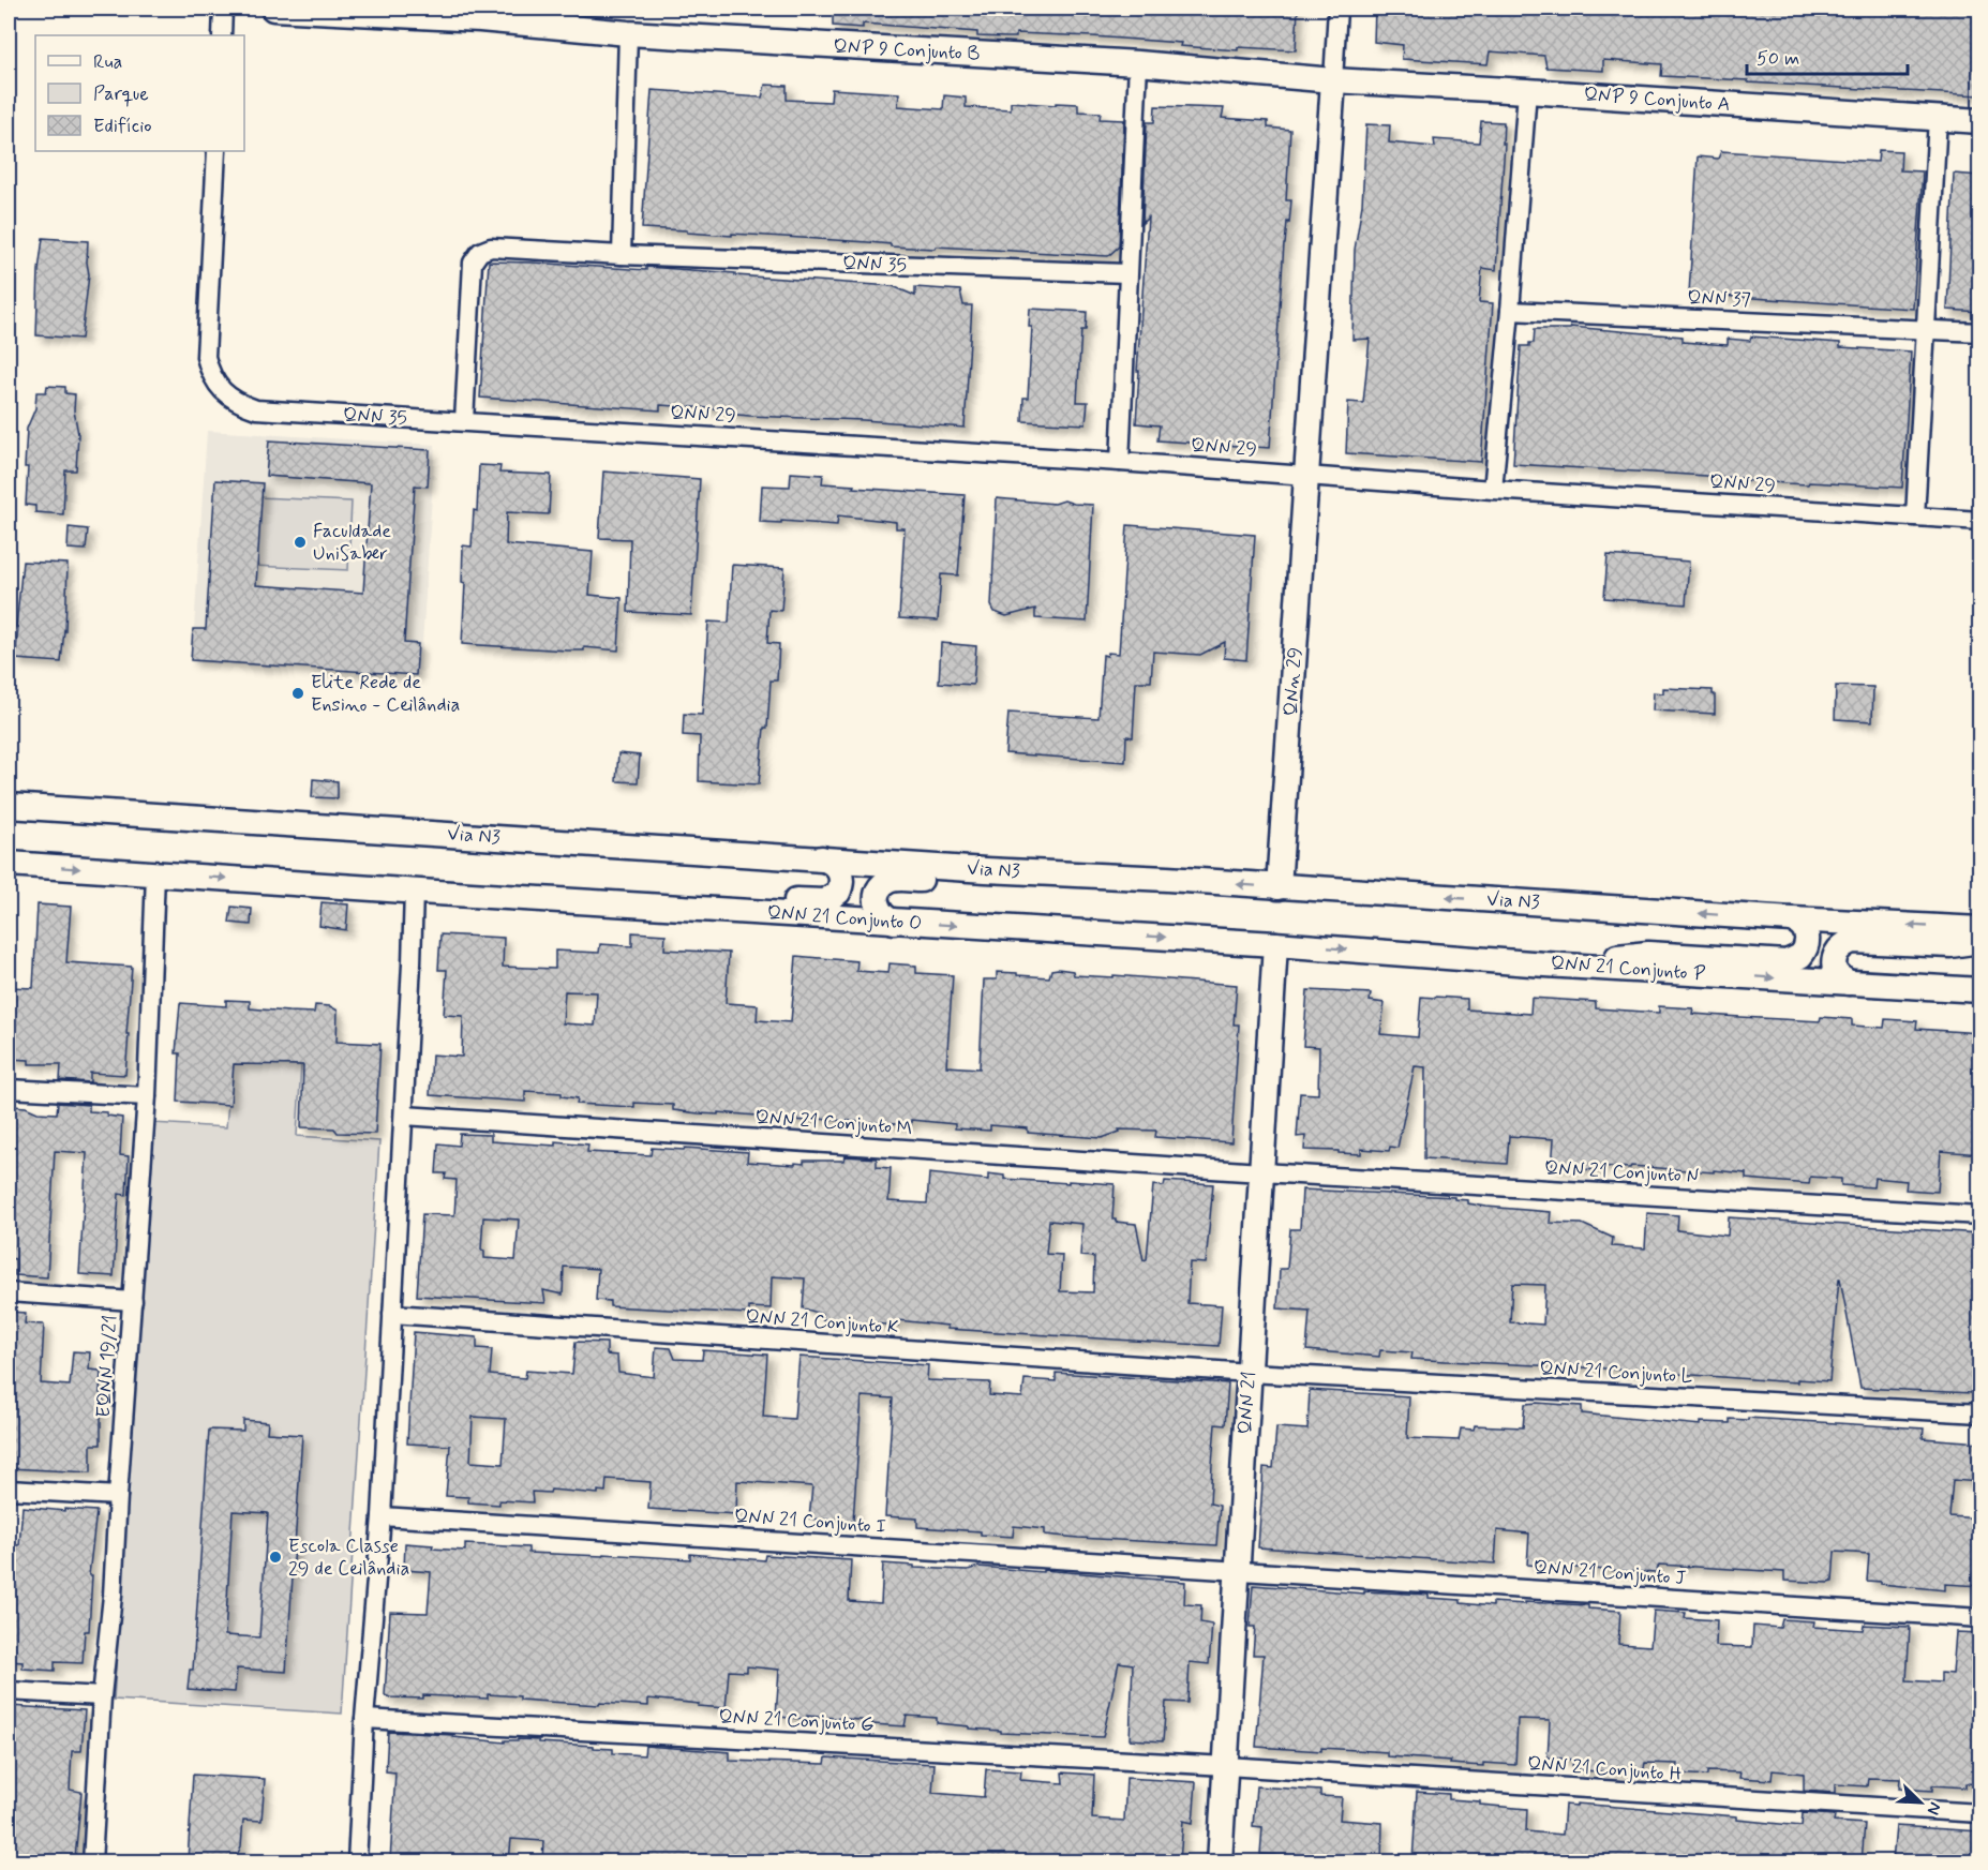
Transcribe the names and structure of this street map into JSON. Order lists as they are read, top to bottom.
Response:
{
  "streets": {
    "main road": [
      "QNP 9 Conjunto B",
      "QNP 9 Conjunto A",
      "QNn 29",
      "Via N3",
      "QNN 21 Conjunto O",
      "QNN 21 Conjunto P",
      "QNN 21"
    ],
    "street": [
      "QNN 35",
      "QNN 37",
      "QNN 29",
      "QNN 21 Conjunto M",
      "QNN 21 Conjunto N",
      "QNN 21 Conjunto K",
      "EQNN 19/21",
      "QNN 21 Conjunto L",
      "QNN 21 Conjunto I",
      "QNN 21 Conjunto J",
      "QNN 21 Conjunto G",
      "QNN 21 Conjunto H"
    ]
  },
  "crossings": [
    ["QNP 9 Conjunto B", "QNP 9 Conjunto A"],
    ["QNN 35", "QNN 29"],
    ["QNN 29", "QNn 29"],
    ["QNn 29", "Via N3"],
    ["QNN 21 Conjunto O", "QNN 21 Conjunto P"],
    ["QNN 21 Conjunto O", "QNN 21"],
    ["QNN 21 Conjunto P", "QNN 21"],
    ["QNN 21 Conjunto M", "QNN 21 Conjunto N"],
    ["QNN 21 Conjunto M", "QNN 21"],
    ["QNN 21 Conjunto N", "QNN 21"],
    ["QNN 21 Conjunto K", "QNN 21 Conjunto L"],
    ["QNN 21 Conjunto K", "QNN 21"],
    ["QNN 21 Conjunto L", "QNN 21"],
    ["QNN 21", "QNN 21 Conjunto I"],
    ["QNN 21", "QNN 21 Conjunto J"],
    ["QNN 21", "QNN 21 Conjunto G"],
    ["QNN 21", "QNN 21 Conjunto H"],
    ["QNN 21 Conjunto I", "QNN 21 Conjunto J"],
    ["QNN 21 Conjunto G", "QNN 21 Conjunto H"]
  ],
  "one_way": ["Via N3", "QNN 21 Conjunto O", "QNN 21 Conjunto P"],
  "places": ["Faculdade UniSaber", "Elite Rede de Ensino - Ceilândia", "Escola Classe 29 de Ceilândia"],
  "legend": ["Rua", "Parque", "Edifício"],
  "scale_bar": "50 m",
  "north": "bottom right"
}
